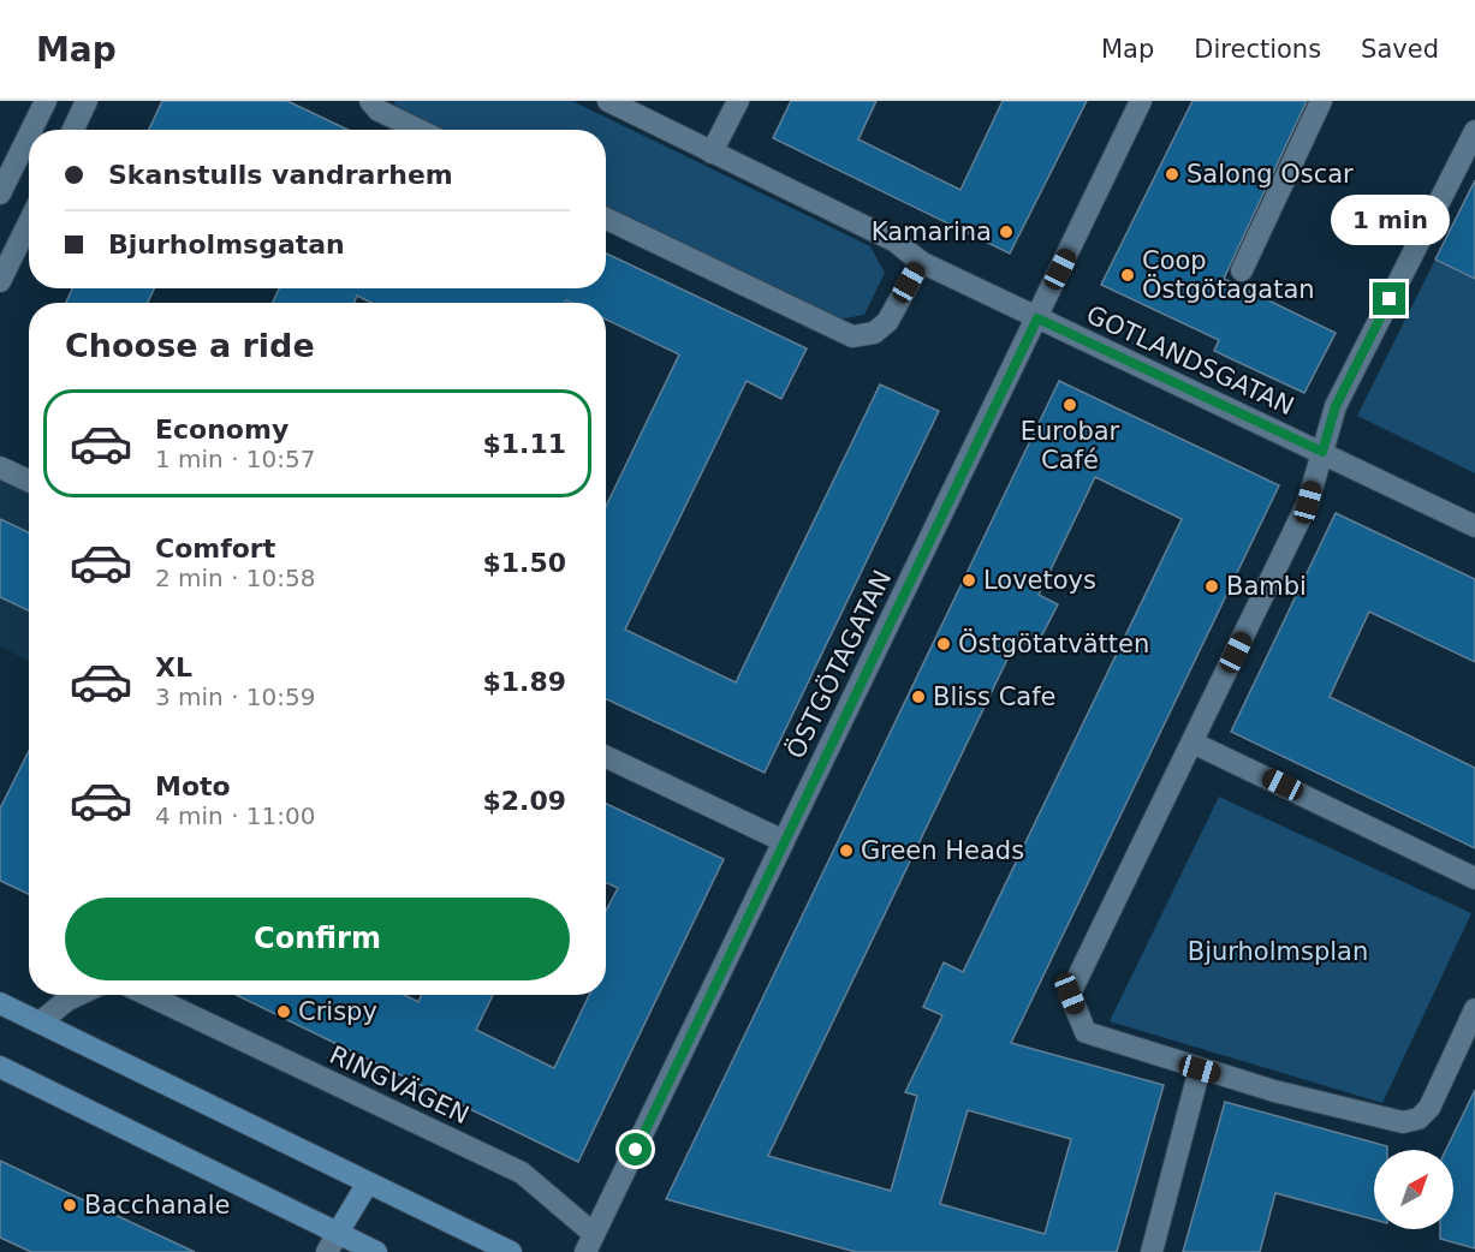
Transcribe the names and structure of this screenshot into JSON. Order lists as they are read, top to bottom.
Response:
{
  "streets": {
    "street": ["GOTLANDSGATAN", "ÖSTGÖTAGATAN", "RINGVÄGEN"]
  },
  "crossings": [
    ["GOTLANDSGATAN", "ÖSTGÖTAGATAN"],
    ["ÖSTGÖTAGATAN", "RINGVÄGEN"]
  ],
  "parks": ["Bjurholmsplan"],
  "places": [
    "Salong Oscar",
    "Kamarina",
    "Coop Östgötagatan",
    "Eurobar Café",
    "Lovetoys",
    "Bambi",
    "Östgötatvätten",
    "Bliss Cafe",
    "Green Heads",
    "Crispy",
    "Bacchanale"
  ],
  "north": "top right",
  "page": {
    "header": "Map",
    "nav": ["Map", "Directions", "Saved"],
    "banner": ["Skanstulls vandrarhem", "Bjurholmsgatan"],
    "bubble": "1 min",
    "heading": "Choose a ride",
    "list": [
      {
        "name": "Economy",
        "note": "1 min · 10:57",
        "value": "$1.11"
      },
      {
        "name": "Comfort",
        "note": "2 min · 10:58",
        "value": "$1.50"
      },
      {
        "name": "XL",
        "note": "3 min · 10:59",
        "value": "$1.89"
      },
      {
        "name": "Moto",
        "note": "4 min · 11:00",
        "value": "$2.09"
      }
    ],
    "buttons": "Confirm"
  }
}
